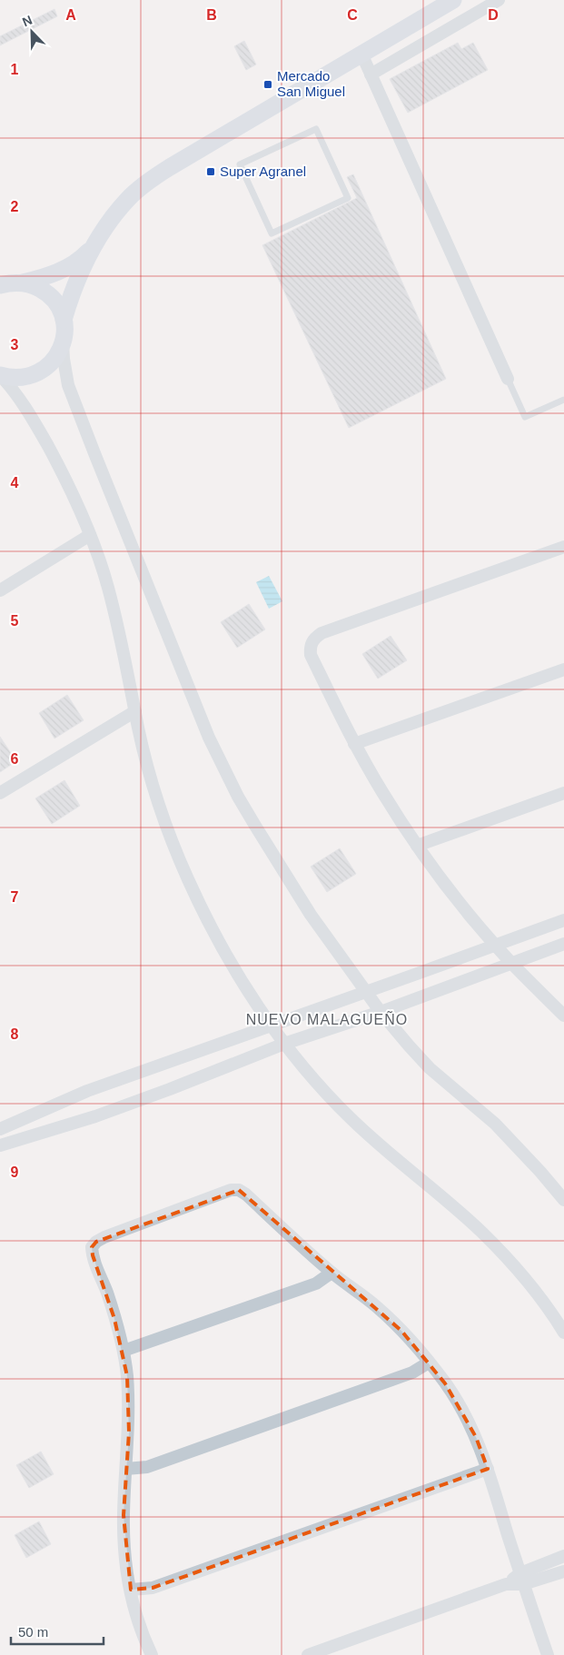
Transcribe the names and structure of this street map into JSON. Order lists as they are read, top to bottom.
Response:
{
  "districts": ["NUEVO MALAGUEÑO"],
  "places": {
    "transit": ["Mercado San Miguel", "Super Agranel"]
  },
  "scale_bar": "50 m",
  "north": "top left",
  "grid": {
    "columns": [
      "A",
      "B",
      "C",
      "D"
    ],
    "rows": [
      "1",
      "2",
      "3",
      "4",
      "5",
      "6",
      "7",
      "8",
      "9"
    ]
  }
}
